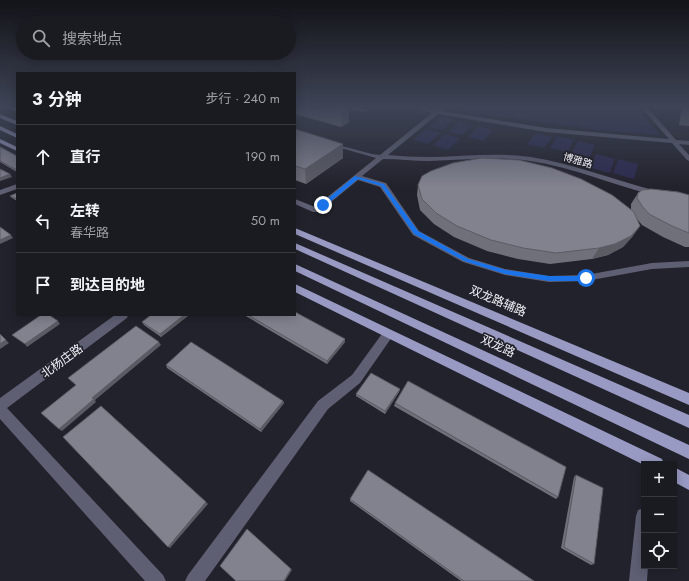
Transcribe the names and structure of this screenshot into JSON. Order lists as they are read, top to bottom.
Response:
{
  "streets": {
    "main road": ["双龙路辅路", "双龙路"],
    "street": ["博雅路", "北杨庄路"]
  },
  "page": {
    "search": "搜索地点",
    "heading": ["3 分钟", "步行 · 240 m"],
    "list": [
      ["直行", "190 m"],
      ["左转", "春华路", "50 m"],
      "到达目的地"
    ],
    "map_buttons": ["+", "−"]
  }
}
